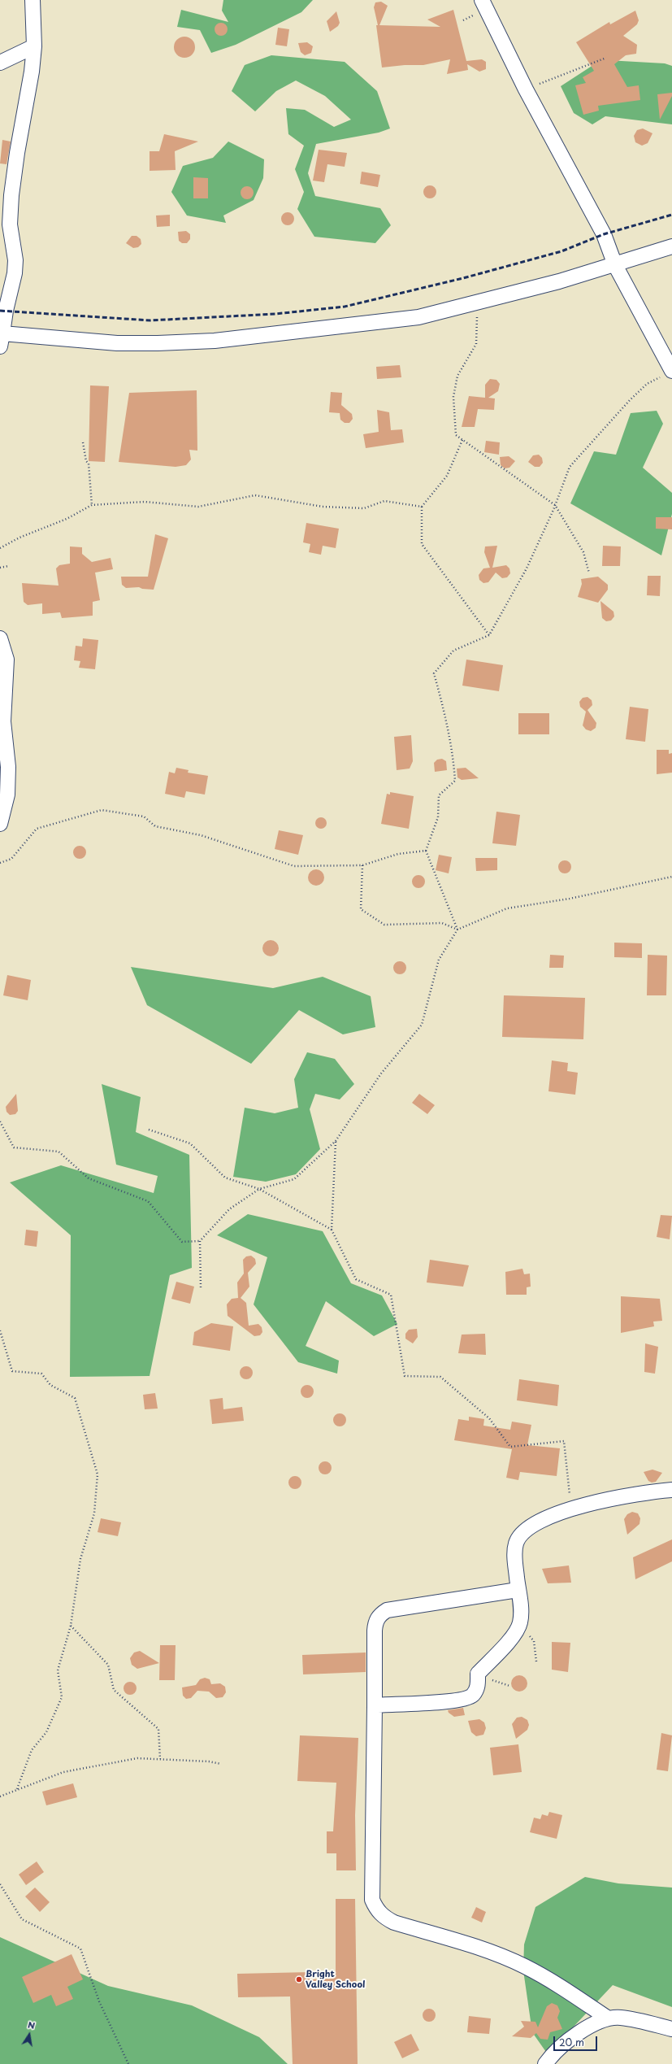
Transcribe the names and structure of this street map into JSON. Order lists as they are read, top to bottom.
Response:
{
  "places": ["Bright Valley School"],
  "scale_bar": "20 m",
  "north": "top"
}
